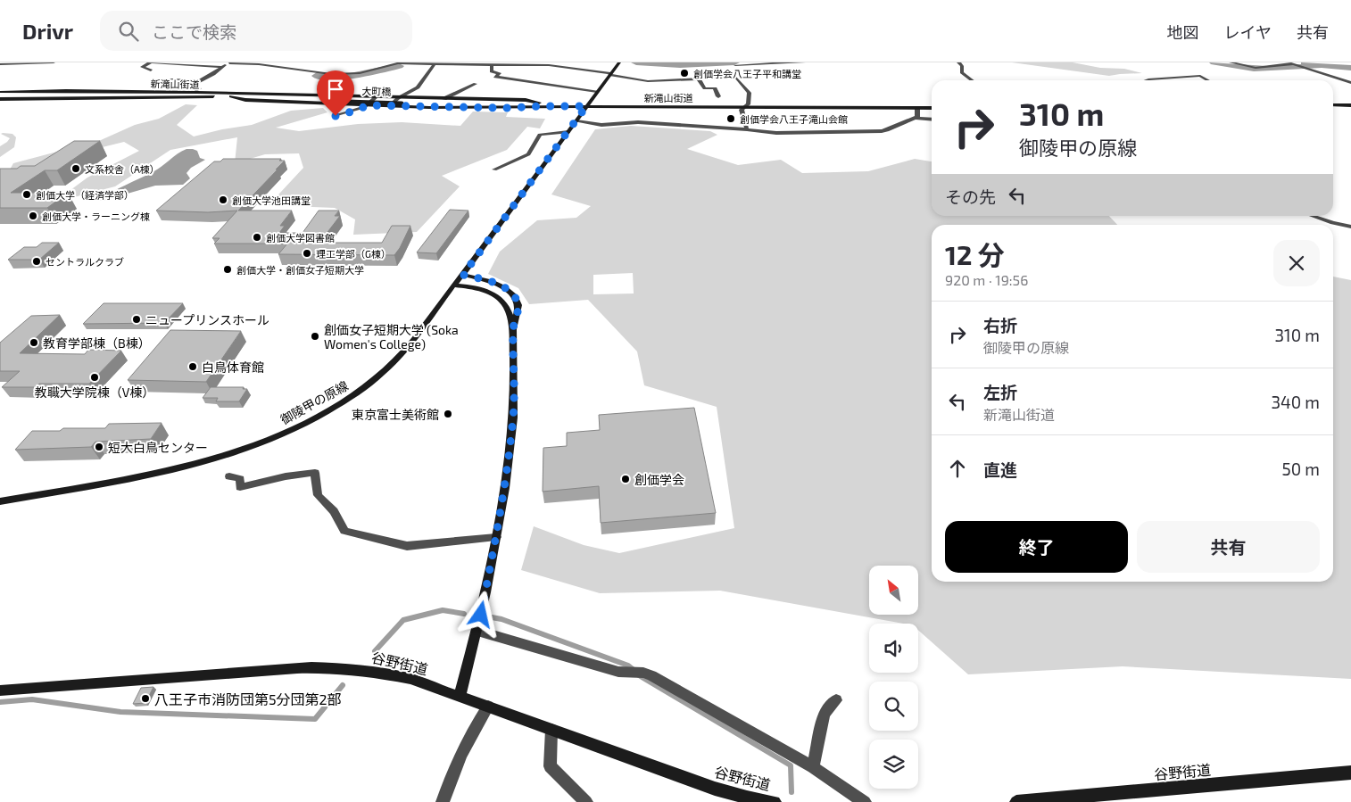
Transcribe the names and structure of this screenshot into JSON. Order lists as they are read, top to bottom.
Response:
{
  "streets": {
    "main road": [
      "新滝山街道",
      "大町橋",
      "御陵甲の原線",
      "谷野街道"
    ]
  },
  "crossings": [
    ["新滝山街道", "大町橋"],
    ["新滝山街道", "御陵甲の原線"]
  ],
  "places": [
    "創価学会八王子平和講堂",
    "創価学会八王子滝山会館",
    "文系校舎（A棟）",
    "創価大学（経済学部）",
    "創価大学池田講堂",
    "創価大学・ラーニング棟",
    "創価大学図書館",
    "理工学部（G棟）",
    "セントラルクラブ",
    "創価大学・創価女子短期大学",
    "ニュープリンスホール",
    "創価女子短期大学 (Soka Women's College)",
    "教育学部棟（B棟）",
    "白鳥体育館",
    "教職大学院棟（V棟）",
    "東京富士美術館",
    "短大白鳥センター",
    "創価学会",
    "八王子市消防団第5分団第2部"
  ],
  "north": "top left",
  "page": {
    "header": "Drivr",
    "search": "ここで検索",
    "nav": ["地図", "レイヤ", "共有"],
    "turn": ["310 m", "御陵甲の原線"],
    "then": "その先",
    "heading": ["12 分", "920 m · 19:56"],
    "list": [
      {
        "name": "右折",
        "note": "御陵甲の原線",
        "value": "310 m"
      },
      {
        "name": "左折",
        "note": "新滝山街道",
        "value": "340 m"
      },
      {
        "name": "直進",
        "value": "50 m"
      }
    ],
    "buttons": ["終了", "共有"]
  }
}
